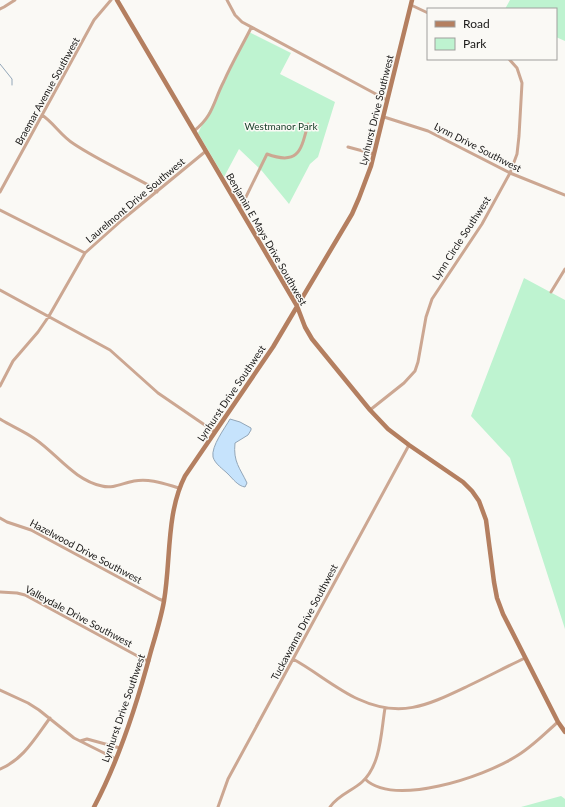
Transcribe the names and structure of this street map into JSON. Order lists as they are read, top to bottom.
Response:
{
  "streets": {
    "street": [
      "Braemar Avenue Southwest",
      "Lynhurst Drive Southwest",
      "Lynn Drive Southwest",
      "Laurelmont Drive Southwest",
      "Lynn Circle Southwest",
      "Benjamin E Mays Drive Southwest",
      "Hazelwood Drive Southwest",
      "Valleydale Drive Southwest",
      "Tuckawanna Drive Southwest"
    ]
  },
  "crossings": [
    ["Lynhurst Drive Southwest", "Lynn Drive Southwest"],
    ["Lynhurst Drive Southwest", "Benjamin E Mays Drive Southwest"],
    ["Lynhurst Drive Southwest", "Hazelwood Drive Southwest"],
    ["Lynhurst Drive Southwest", "Valleydale Drive Southwest"],
    ["Lynn Drive Southwest", "Lynn Circle Southwest"],
    ["Laurelmont Drive Southwest", "Benjamin E Mays Drive Southwest"],
    ["Lynn Circle Southwest", "Benjamin E Mays Drive Southwest"],
    ["Benjamin E Mays Drive Southwest", "Tuckawanna Drive Southwest"]
  ],
  "parks": ["Westmanor Park"],
  "legend": ["Road", "Park"]
}
